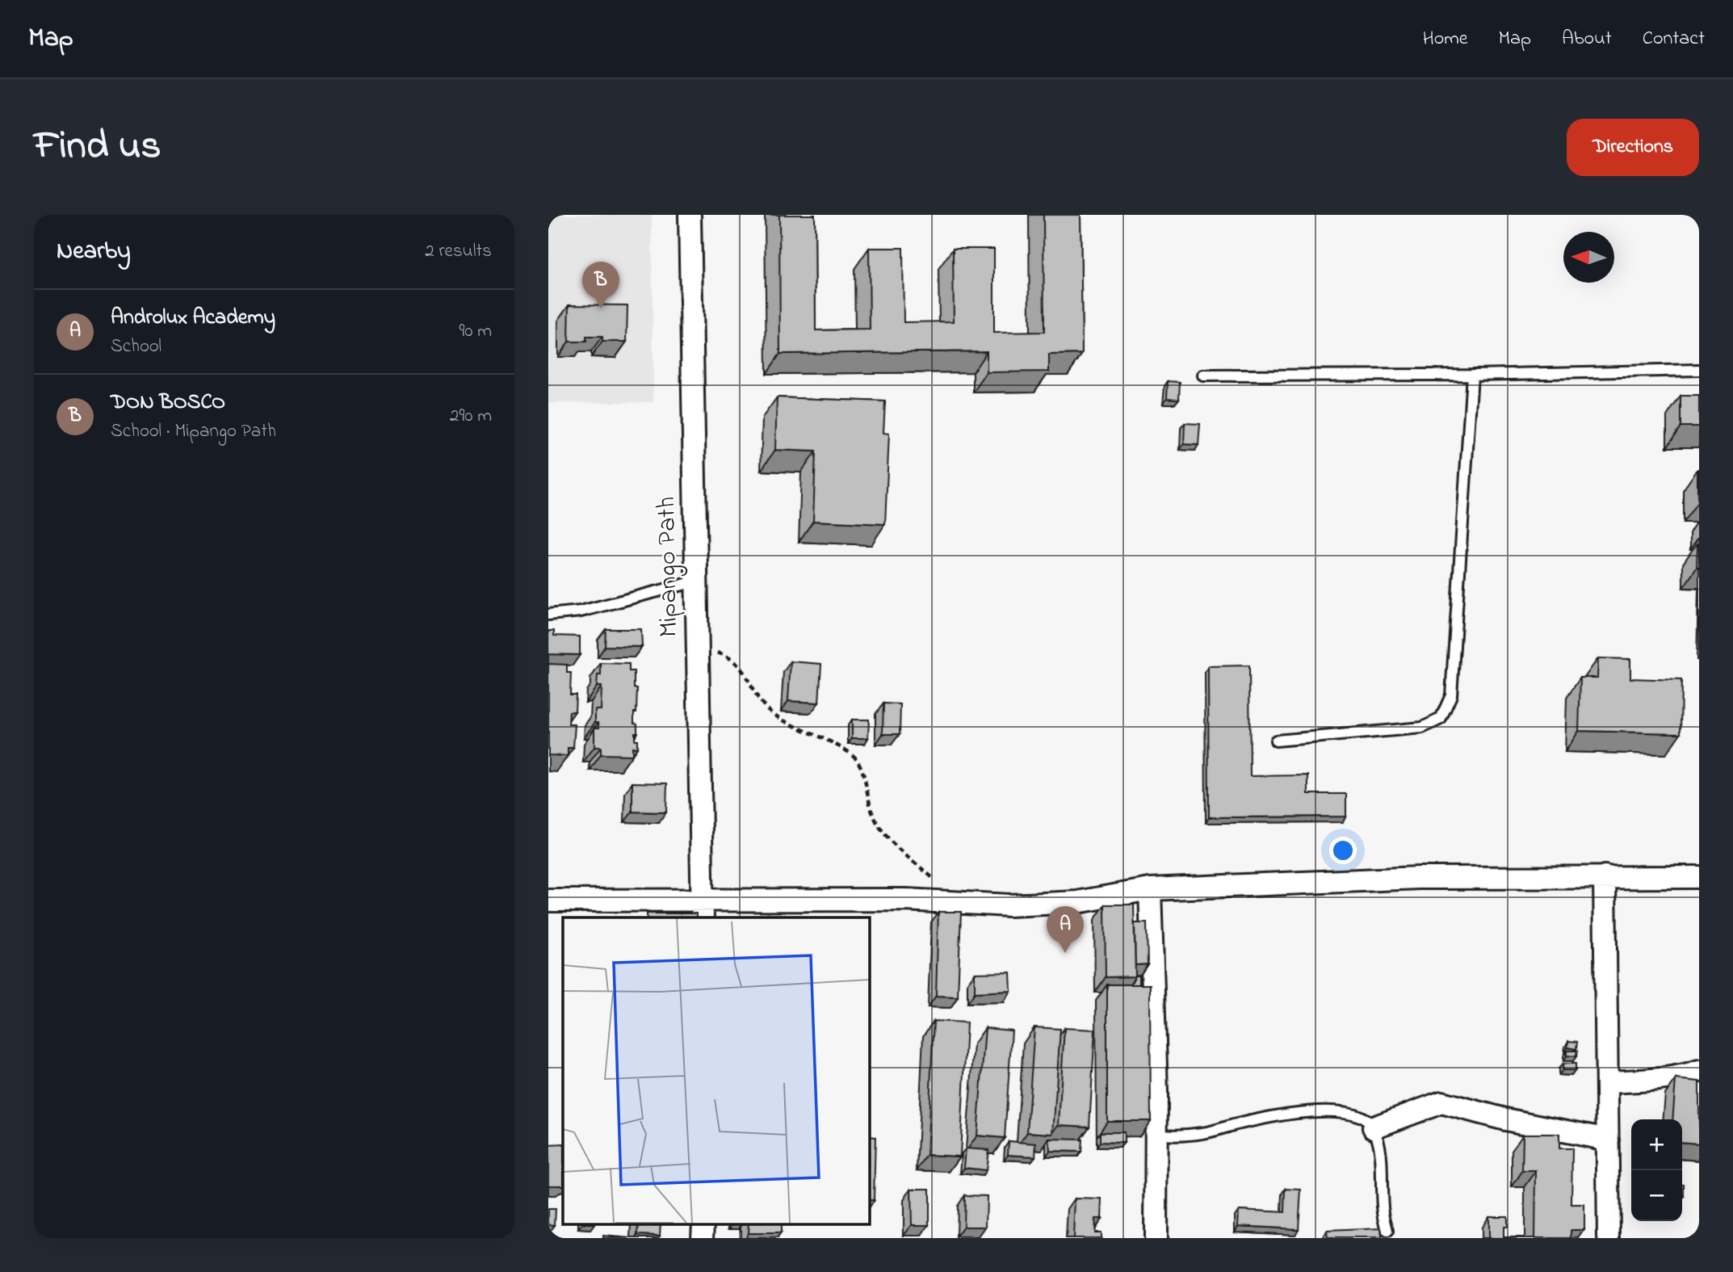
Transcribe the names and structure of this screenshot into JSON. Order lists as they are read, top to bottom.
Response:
{
  "streets": {
    "street": ["Mipango Path"]
  },
  "north": "left",
  "page": {
    "header": "Map",
    "nav": [
      "Home",
      "Map",
      "About",
      "Contact"
    ],
    "title": "Find us",
    "buttons": "Directions",
    "heading": ["Nearby", "2 results"],
    "pins": ["B", "A"],
    "list": [
      {
        "mark": "A",
        "name": "Androlux Academy",
        "note": "School",
        "value": "90 m"
      },
      {
        "mark": "B",
        "name": "DON BOSCO",
        "note": "School · Mipango Path",
        "value": "290 m"
      }
    ],
    "map_buttons": ["+", "−"]
  }
}
